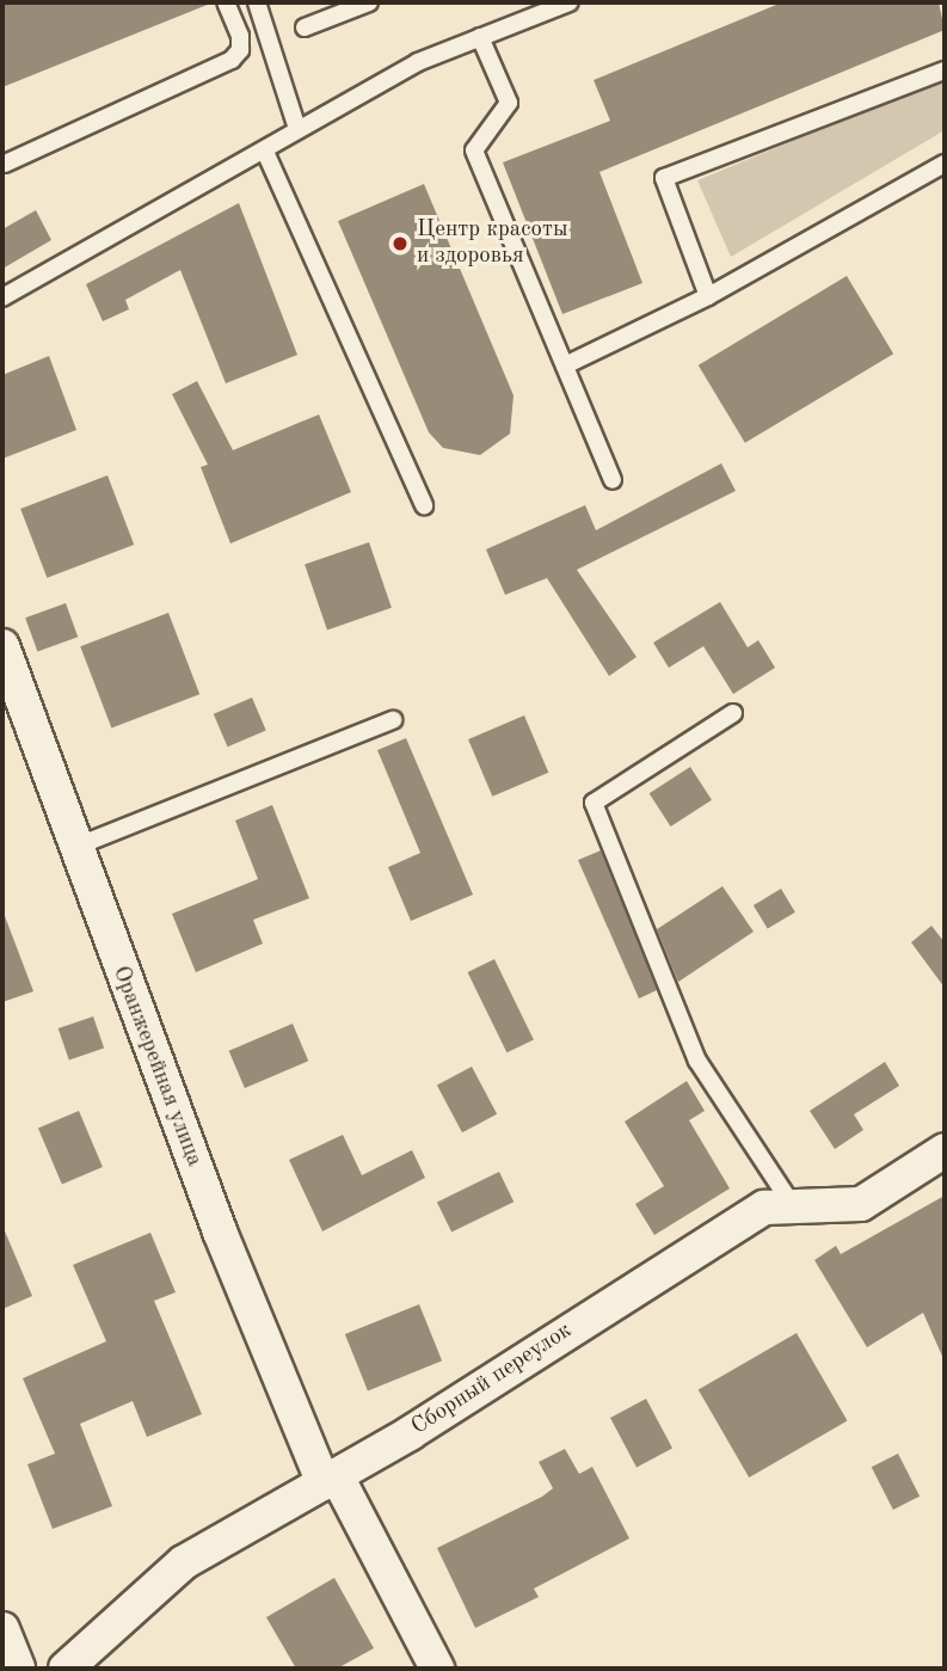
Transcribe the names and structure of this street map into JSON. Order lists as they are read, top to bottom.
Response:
{
  "streets": {
    "street": ["Оранжерейная улица", "Сборный переулок"]
  },
  "crossings": [
    ["Оранжерейная улица", "Сборный переулок"]
  ],
  "places": ["Центр красоты и здоровья"]
}
